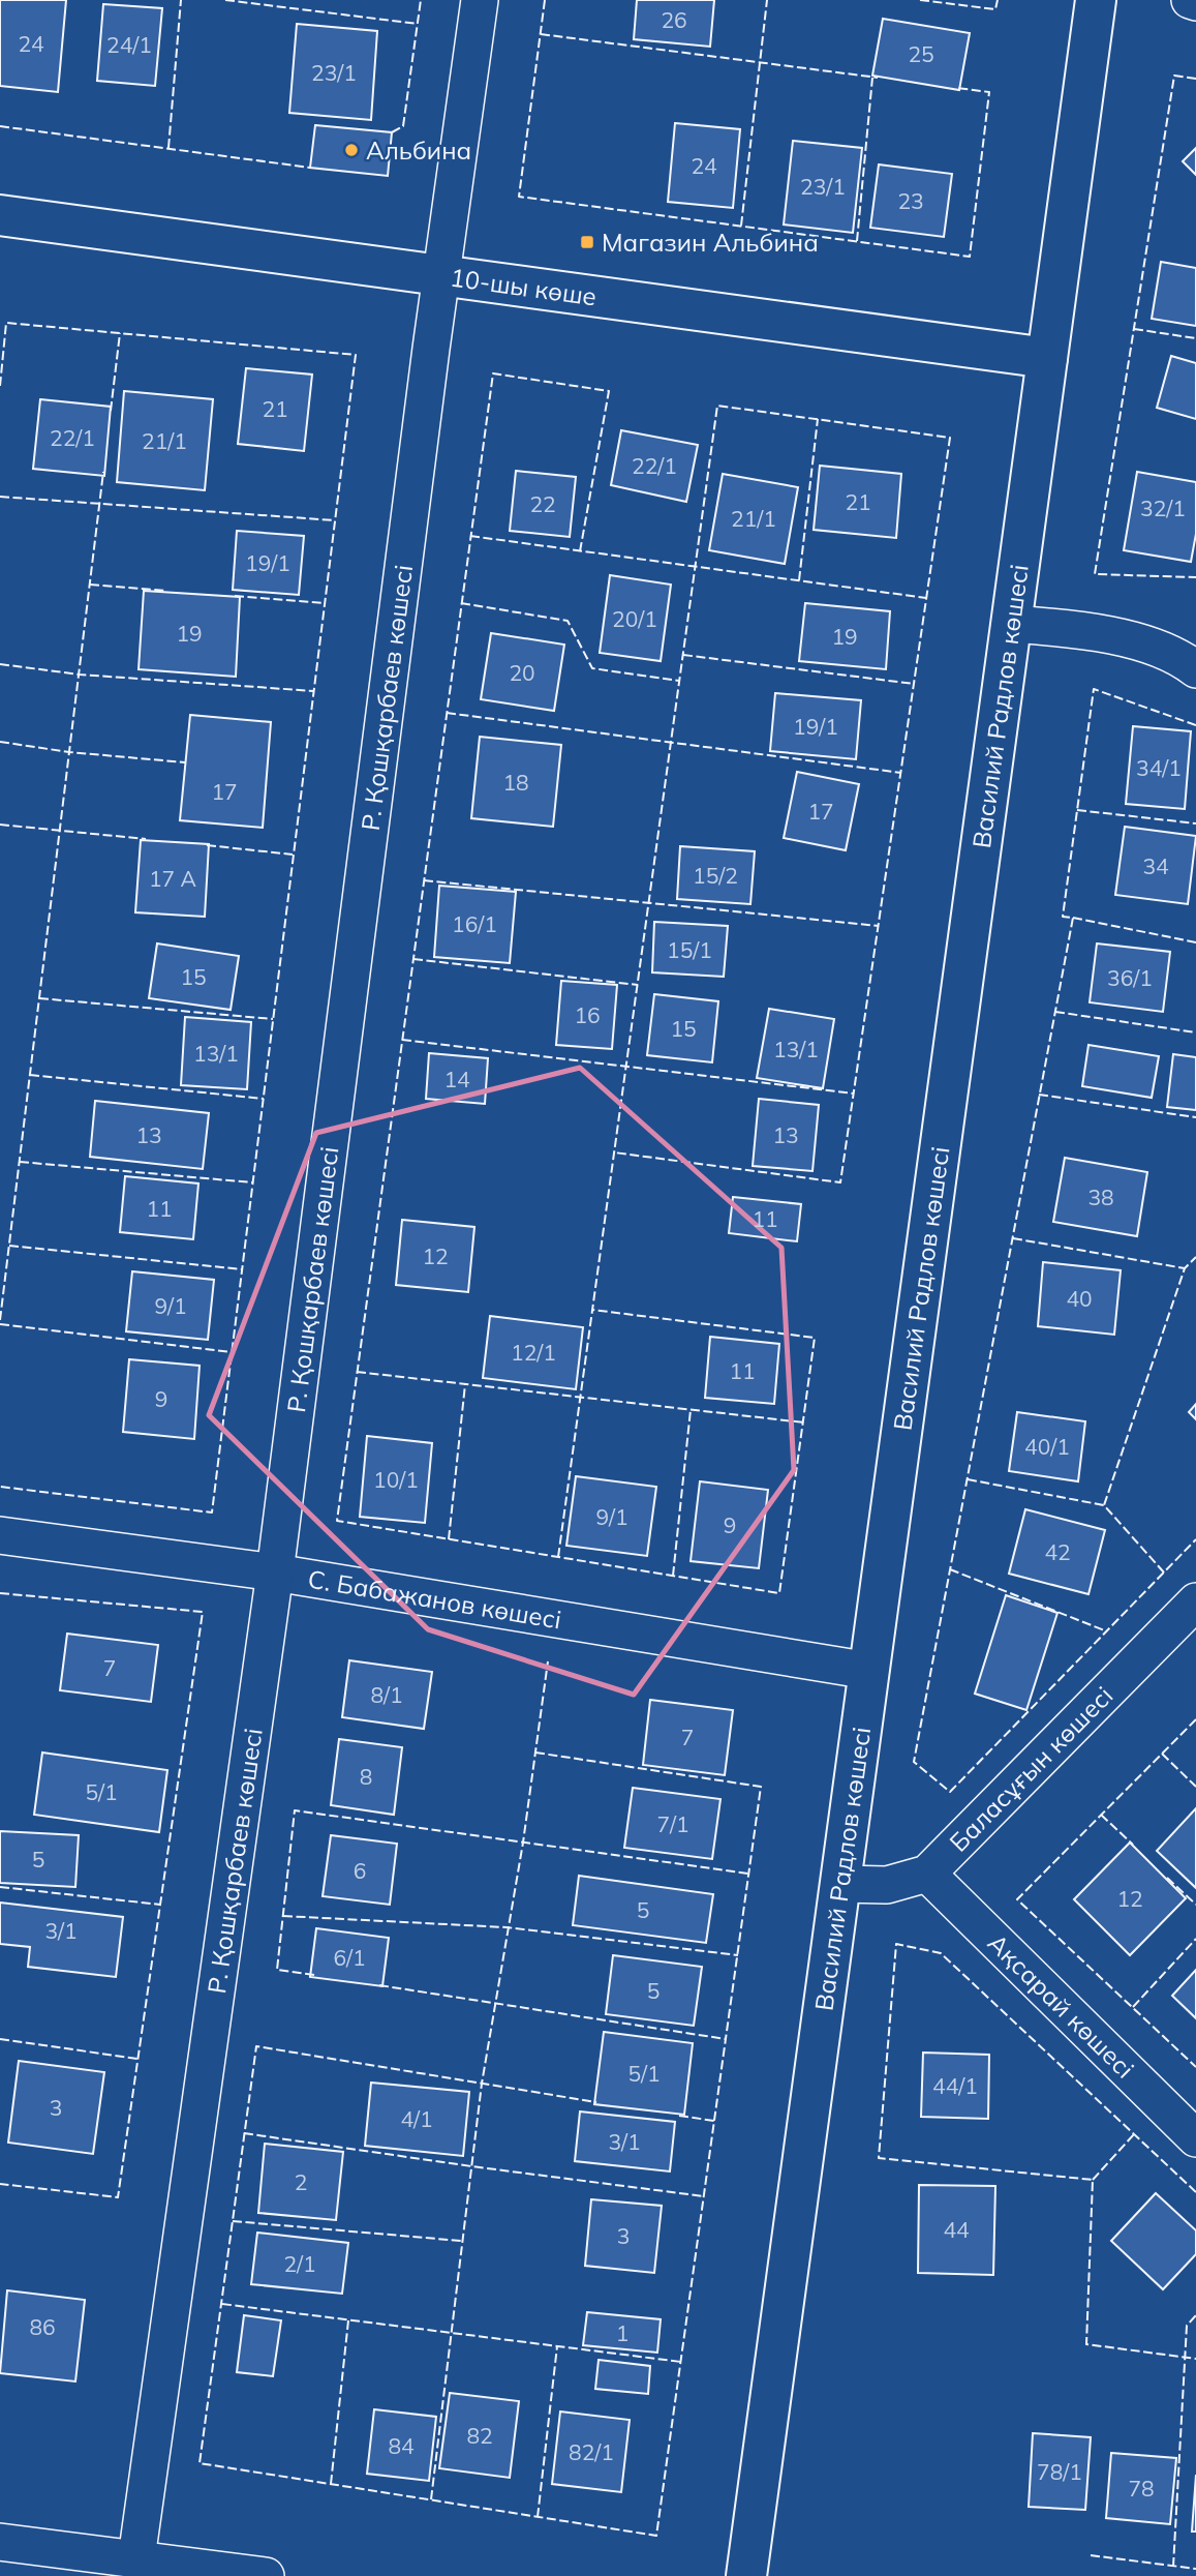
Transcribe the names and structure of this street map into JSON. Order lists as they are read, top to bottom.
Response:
{
  "streets": {
    "street": [
      "10-шы көше",
      "Р. Қошқарбаев көшесі",
      "Василий Радлов көшесі",
      "С. Бабажанов көшесі",
      "Баласұғын көшесі",
      "Ақсарай көшесі"
    ]
  },
  "crossings": [
    ["10-шы көше", "Р. Қошқарбаев көшесі"],
    ["10-шы көше", "Василий Радлов көшесі"],
    ["Р. Қошқарбаев көшесі", "С. Бабажанов көшесі"],
    ["Василий Радлов көшесі", "С. Бабажанов көшесі"],
    ["Василий Радлов көшесі", "Баласұғын көшесі"],
    ["Баласұғын көшесі", "Ақсарай көшесі"]
  ],
  "places": {
    "other": ["Альбина"],
    "transit": ["Магазин Альбина"]
  },
  "house_numbers": [
    "26",
    "24",
    "24/1",
    "25",
    "23/1",
    "24",
    "23/1",
    "23",
    "21",
    "22/1",
    "21/1",
    "22/1",
    "21",
    "22",
    "32/1",
    "21/1",
    "19/1",
    "20/1",
    "19",
    "19",
    "20",
    "19/1",
    "34/1",
    "18",
    "17",
    "17",
    "34",
    "15/2",
    "17 А",
    "16/1",
    "15/1",
    "15",
    "36/1",
    "16",
    "15",
    "13/1",
    "13/1",
    "14",
    "13",
    "13",
    "38",
    "11",
    "11",
    "12",
    "40",
    "9/1",
    "12/1",
    "11",
    "9",
    "40/1",
    "10/1",
    "9/1",
    "9",
    "42",
    "7",
    "8/1",
    "7",
    "8",
    "5/1",
    "7/1",
    "5",
    "6",
    "12",
    "5",
    "3/1",
    "6/1",
    "5",
    "5/1",
    "44/1",
    "3",
    "4/1",
    "3/1",
    "2",
    "44",
    "3",
    "2/1",
    "86",
    "1",
    "82",
    "84",
    "82/1",
    "78/1",
    "78"
  ]
}
